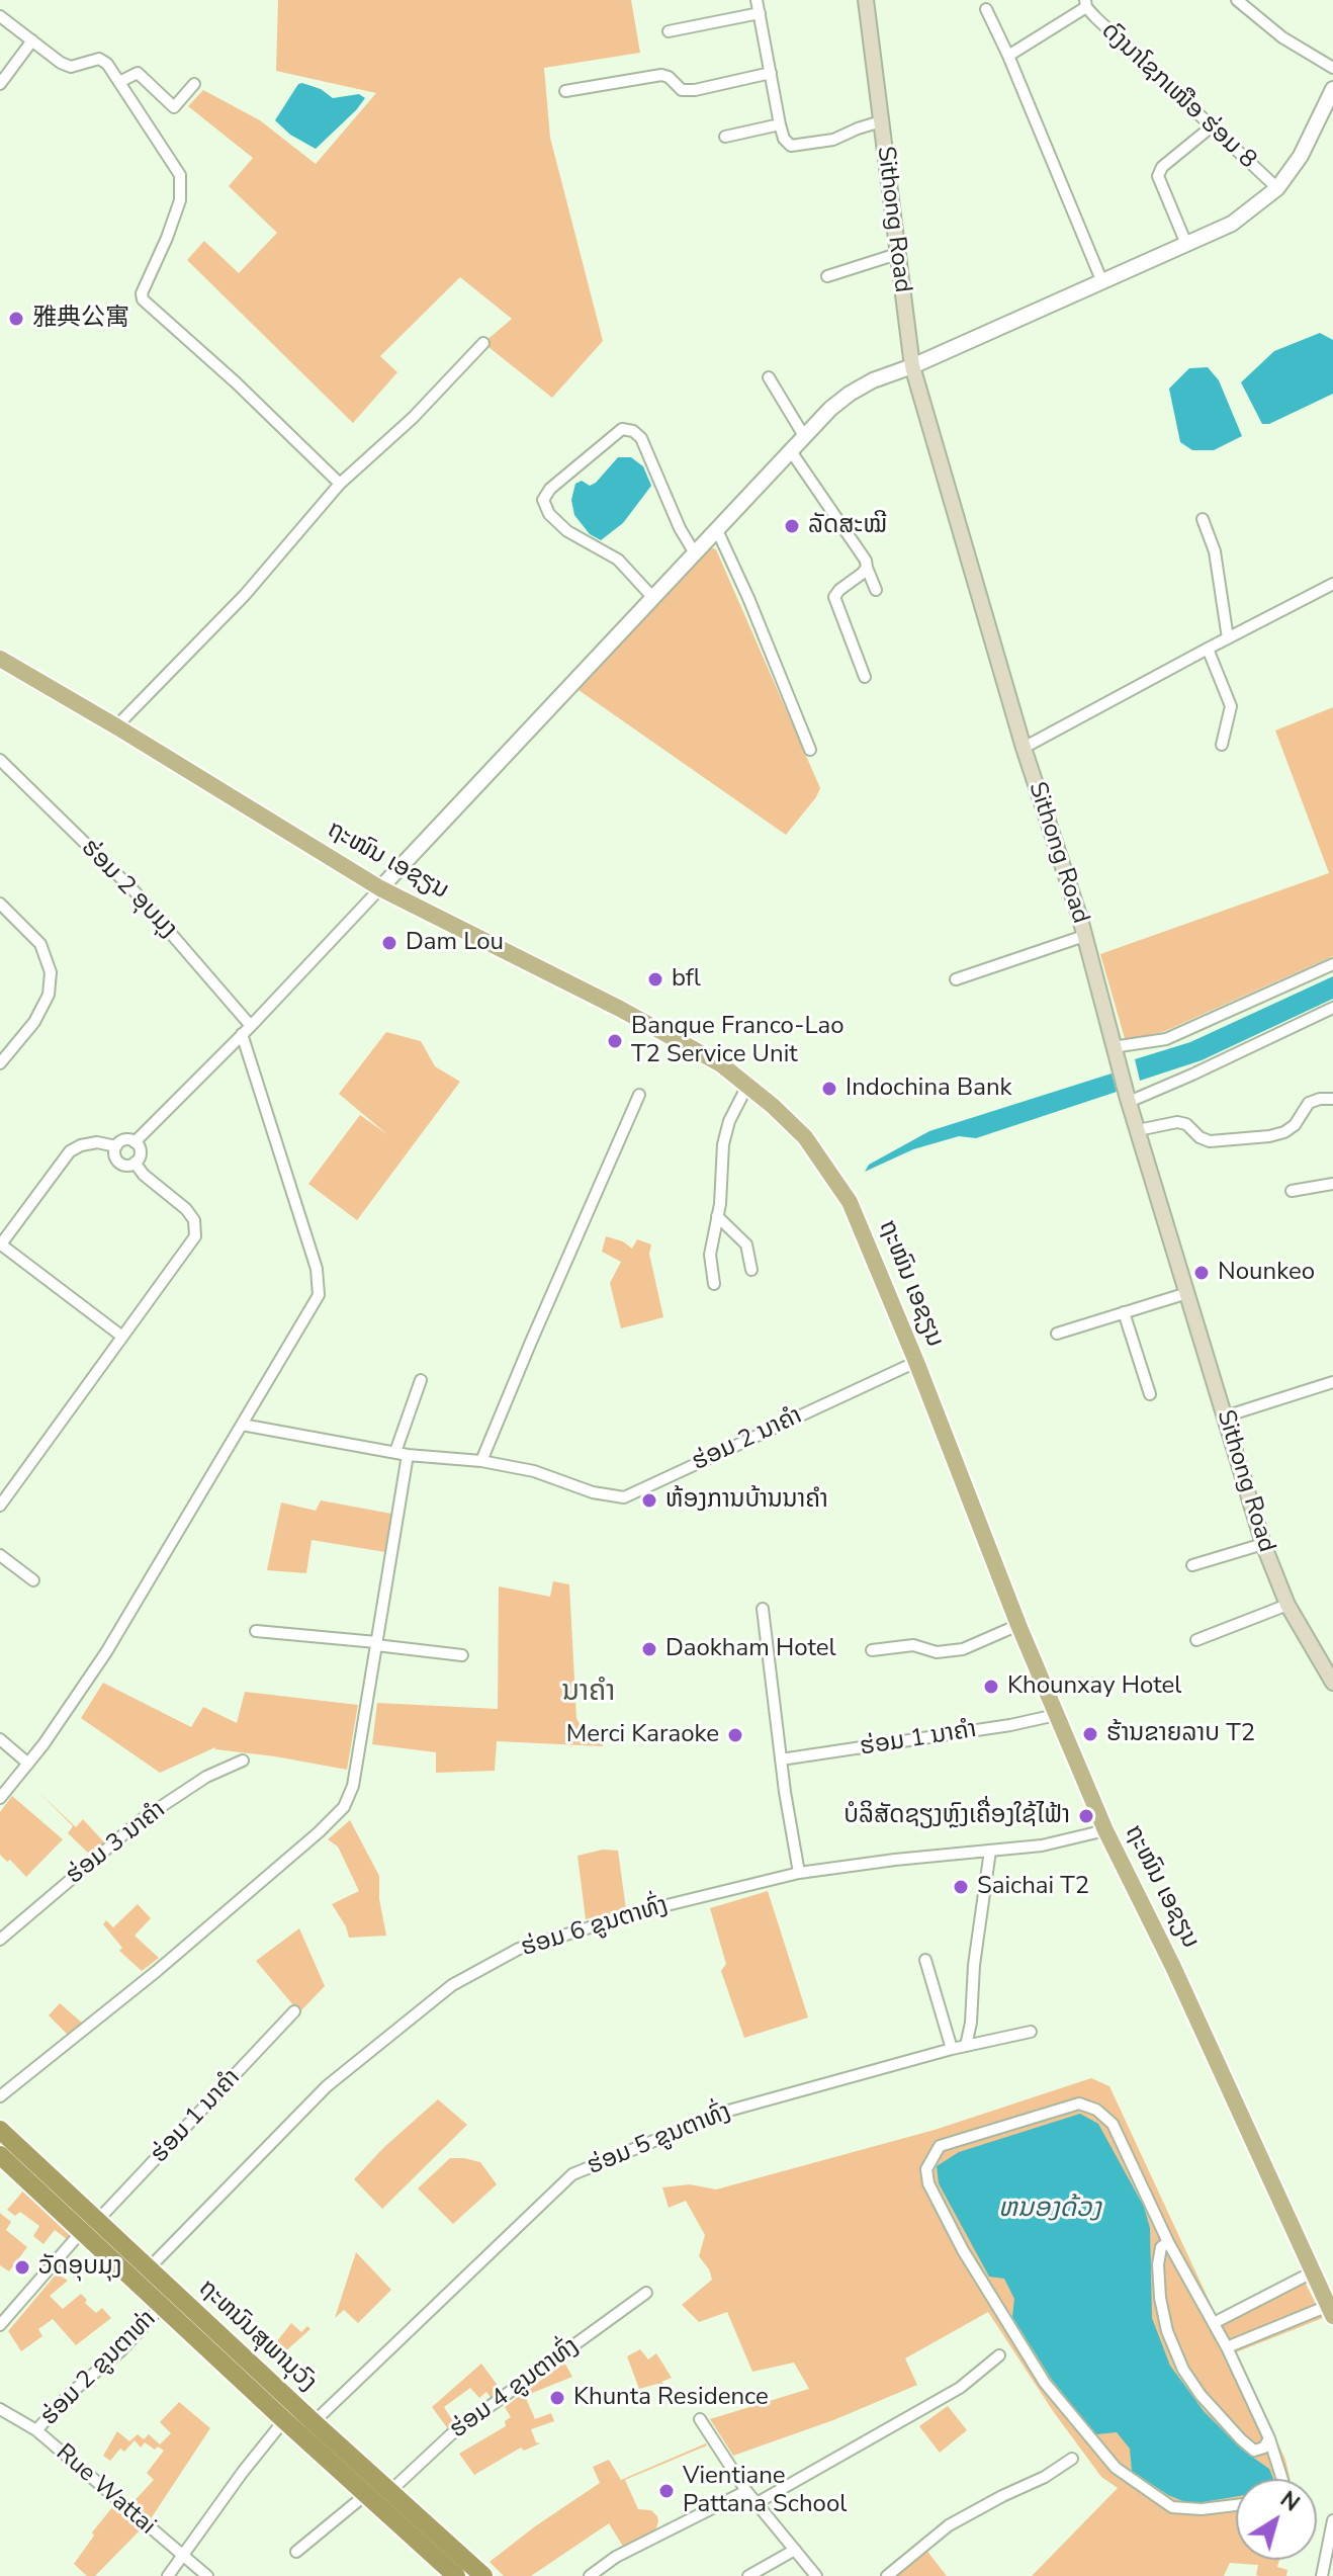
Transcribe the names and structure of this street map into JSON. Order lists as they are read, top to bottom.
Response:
{
  "streets": {
    "highway": ["ຖະຫນົນສຸພານຸວົງ"],
    "main road": ["Sithong Road", "ຖະໜົນ ເອຊຽນ"],
    "street": [
      "ດົງນາໂຊກເໜືອ ຮ່ອມ 8",
      "ຮ່ອມ 2 ອຸບມຸງ",
      "ຮ່ອມ 2 ນາຄຳ",
      "ຮ່ອມ 1 ນາຄຳ",
      "ຮ່ອມ 3 ນາຄຳ",
      "ຮ່ອມ 6 ຂູນຕາທົ່ງ",
      "ຮ່ອມ 5 ຂູນຕາທົ່ງ",
      "ຮ່ອມ 2 ຂູນຕາທ່າ",
      "ຮ່ອມ 4 ຂູນຕາທົ່ງ",
      "Rue Wattai"
    ]
  },
  "crossings": [
    ["ຖະໜົນ ເອຊຽນ", "ຮ່ອມ 2 ນາຄຳ"],
    ["ຖະໜົນ ເອຊຽນ", "ຮ່ອມ 1 ນາຄຳ"],
    ["ຖະໜົນ ເອຊຽນ", "ຮ່ອມ 6 ຂູນຕາທົ່ງ"],
    ["ຮ່ອມ 1 ນາຄຳ", "ຖະຫນົນສຸພານຸວົງ"],
    ["ຮ່ອມ 6 ຂູນຕາທົ່ງ", "ຖະຫນົນສຸພານຸວົງ"],
    ["ຮ່ອມ 5 ຂູນຕາທົ່ງ", "ຖະຫນົນສຸພານຸວົງ"],
    ["ຖະຫນົນສຸພານຸວົງ", "ຮ່ອມ 2 ຂູນຕາທ່າ"],
    ["ຖະຫນົນສຸພານຸວົງ", "ຮ່ອມ 4 ຂູນຕາທົ່ງ"],
    ["ຮ່ອມ 2 ຂູນຕາທ່າ", "Rue Wattai"]
  ],
  "districts": ["ນາຄຳ"],
  "water": ["ຫນອງດ້ວງ"],
  "places": [
    "雅典公寓",
    "ລັດສະໝີ",
    "Dam Lou",
    "bfl",
    "Banque Franco-Lao T2 Service Unit",
    "Indochina Bank",
    "Nounkeo",
    "ຫ້ອງການບ້ານນາຄໍາ",
    "Daokham Hotel",
    "Khounxay Hotel",
    "ຮ້ານຂາຍລາບ T2",
    "Merci Karaoke",
    "ບໍລິສັດຊຽງຫຼົງເຄື່ອງໃຊ້ໄຟ້າ",
    "Saichai T2",
    "ວັດອຸບມຸງ",
    "Khunta Residence",
    "Vientiane Pattana School"
  ],
  "north": "top right"
}
